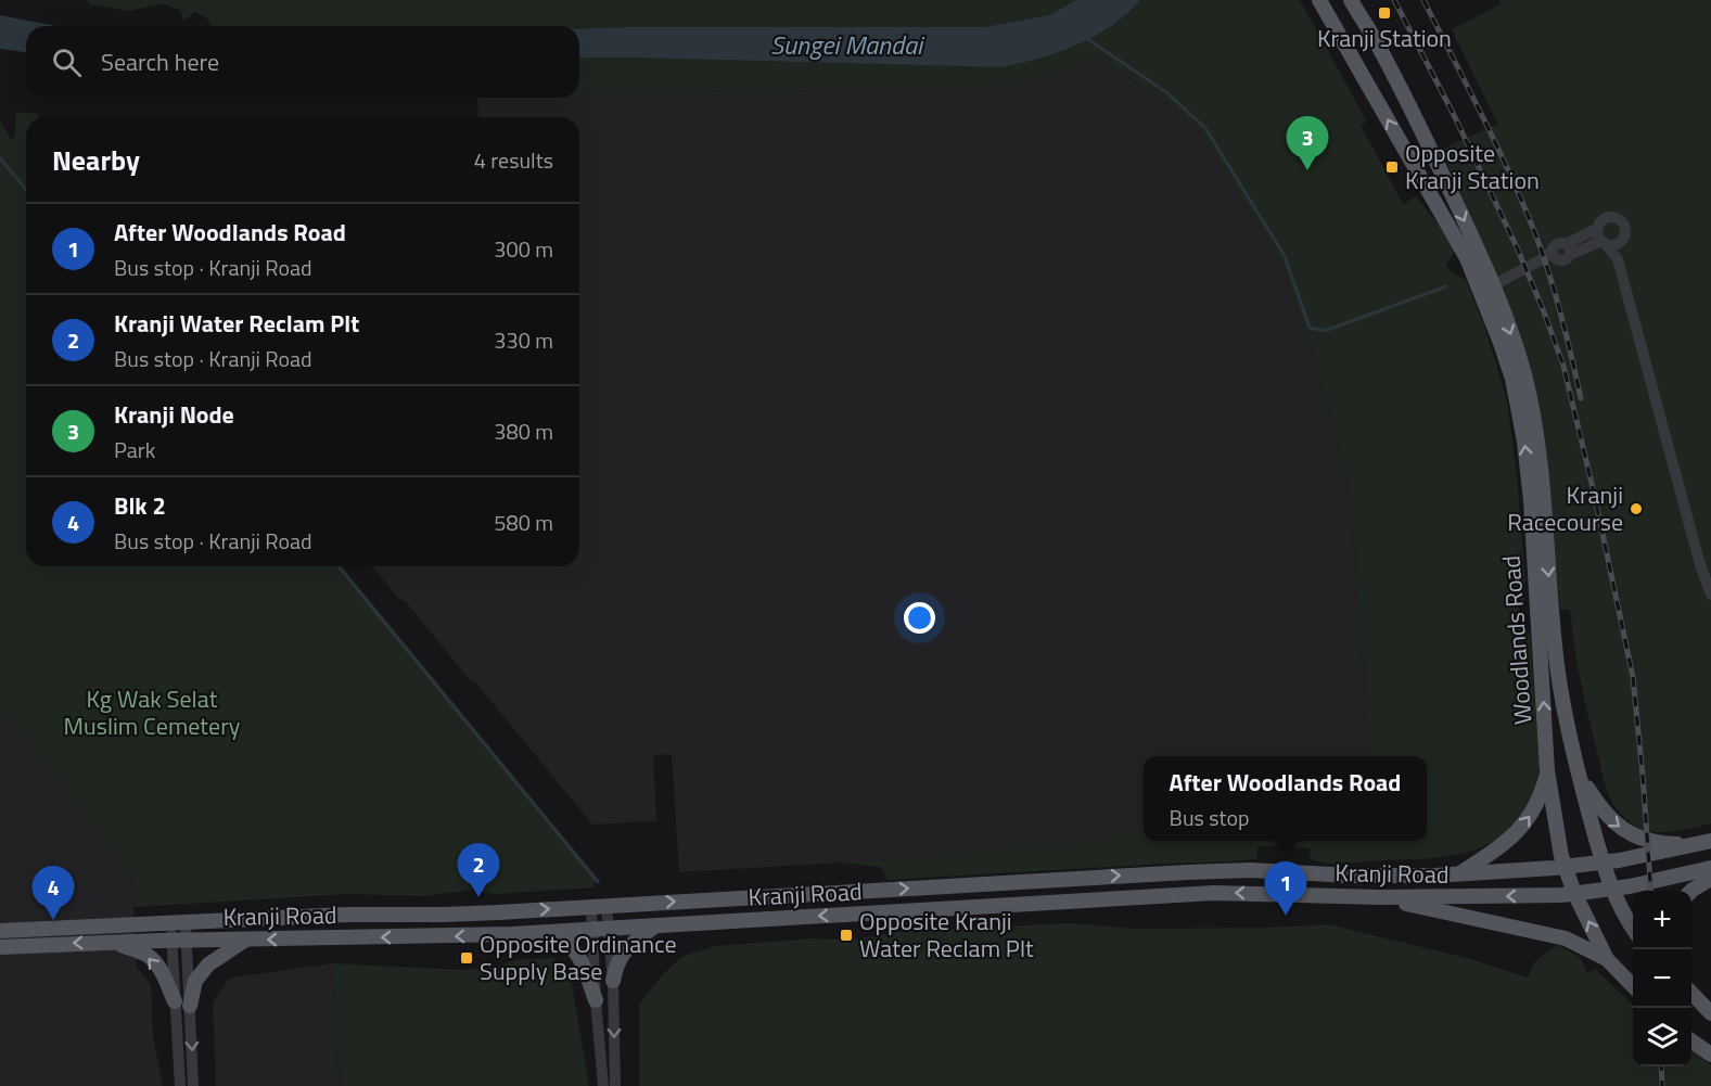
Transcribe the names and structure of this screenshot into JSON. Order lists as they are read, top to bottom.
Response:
{
  "streets": {
    "main road": ["Woodlands Road", "Kranji Road"]
  },
  "crossings": [
    ["Woodlands Road", "Kranji Road"]
  ],
  "water": ["Sungei Mandai"],
  "parks": ["Kg Wak Selat Muslim Cemetery"],
  "places": {
    "transit": [
      "Kranji Station",
      "Opposite Kranji Station",
      "Opposite Kranji Water Reclam Plt",
      "Opposite Ordinance Supply Base"
    ],
    "other": ["Kranji Racecourse"]
  },
  "page": {
    "search": "Search here",
    "pins": [
      "3",
      "2",
      "1",
      "4"
    ],
    "heading": ["Nearby", "4 results"],
    "list": [
      {
        "mark": "1",
        "name": "After Woodlands Road",
        "note": "Bus stop · Kranji Road",
        "value": "300 m"
      },
      {
        "mark": "2",
        "name": "Kranji Water Reclam Plt",
        "note": "Bus stop · Kranji Road",
        "value": "330 m"
      },
      {
        "mark": "3",
        "name": "Kranji Node",
        "note": "Park",
        "value": "380 m"
      },
      {
        "mark": "4",
        "name": "Blk 2",
        "note": "Bus stop · Kranji Road",
        "value": "580 m"
      }
    ],
    "popup": ["After Woodlands Road", "Bus stop"],
    "map_buttons": ["+", "−"]
  }
}
